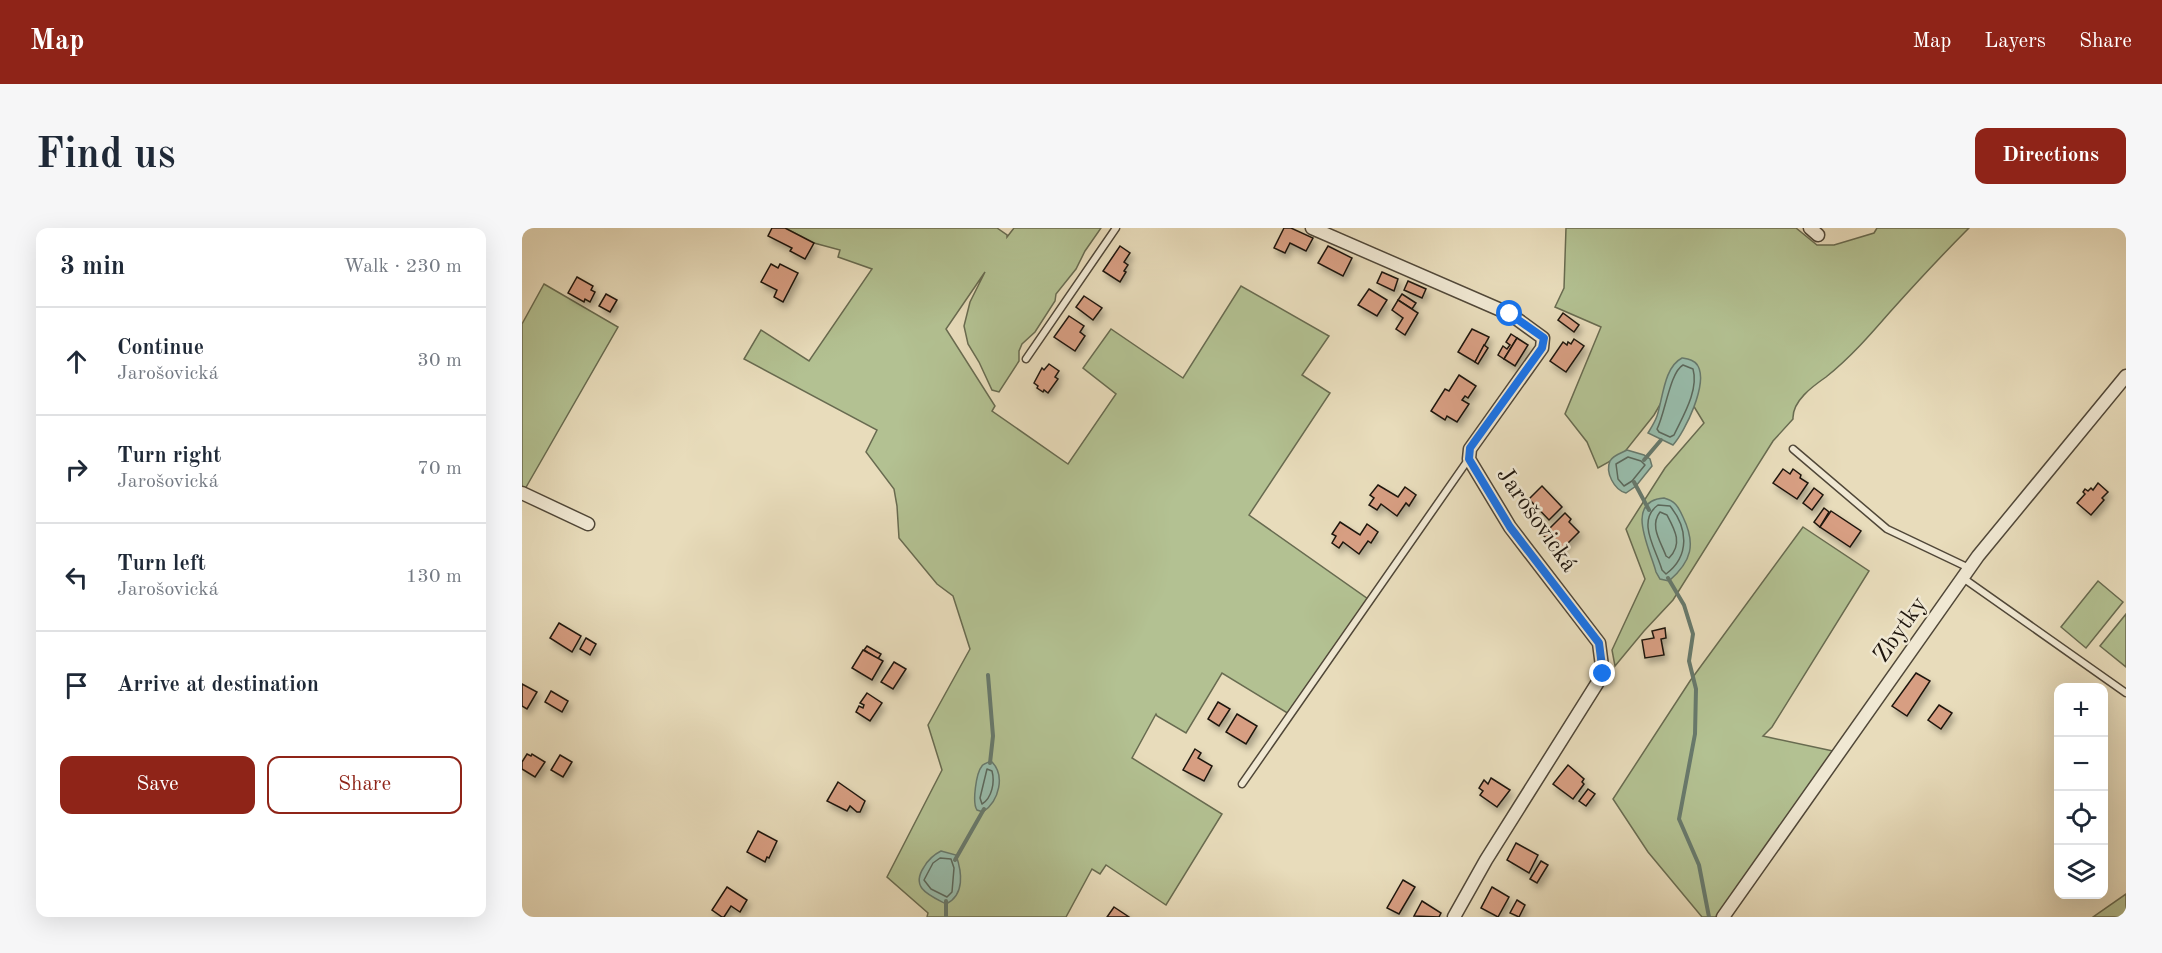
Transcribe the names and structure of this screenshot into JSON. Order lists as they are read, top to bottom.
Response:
{
  "streets": {
    "street": ["Jarošovická", "Zbytky"]
  },
  "page": {
    "header": "Map",
    "nav": ["Map", "Layers", "Share"],
    "buttons": [
      "Directions",
      ["Save", "Share"]
    ],
    "title": "Find us",
    "heading": ["3 min", "Walk · 230 m"],
    "list": [
      ["Continue", "Jarošovická", "30 m"],
      ["Turn right", "Jarošovická", "70 m"],
      ["Turn left", "Jarošovická", "130 m"],
      "Arrive at destination"
    ],
    "map_buttons": ["+", "−"]
  }
}
